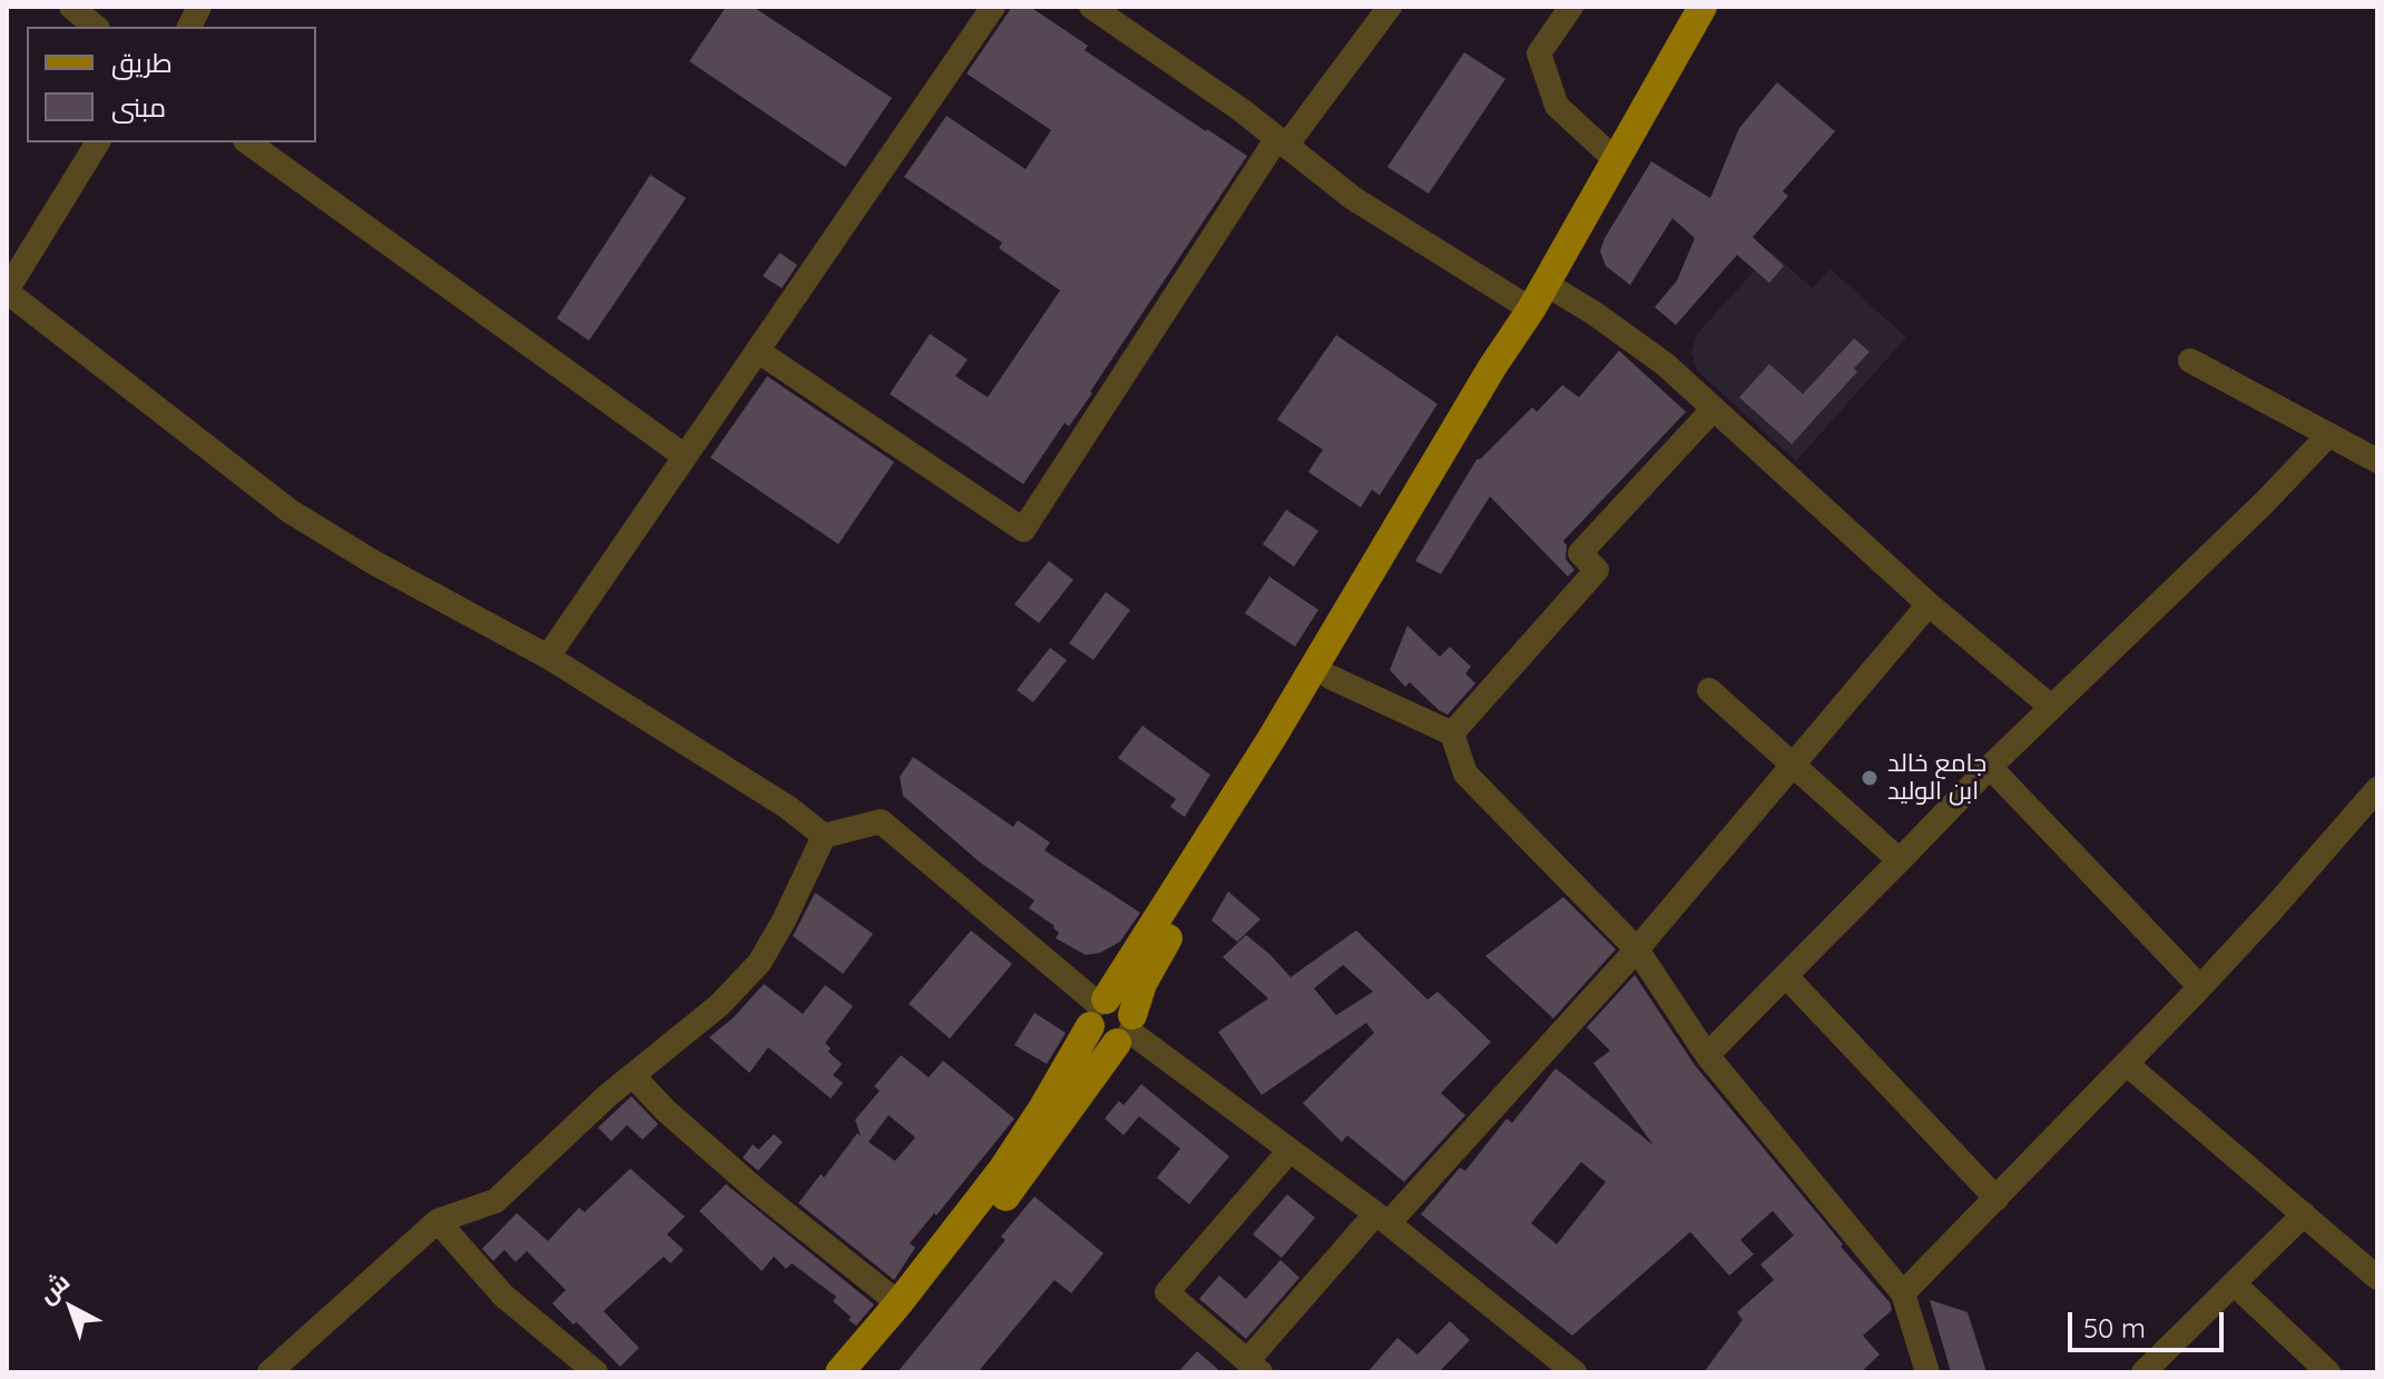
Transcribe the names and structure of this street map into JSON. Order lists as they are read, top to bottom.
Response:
{
  "places": ["جامع خالد ابن الوليد"],
  "legend": ["طريق", "مبنى"],
  "scale_bar": "50 m",
  "north": "top left"
}
